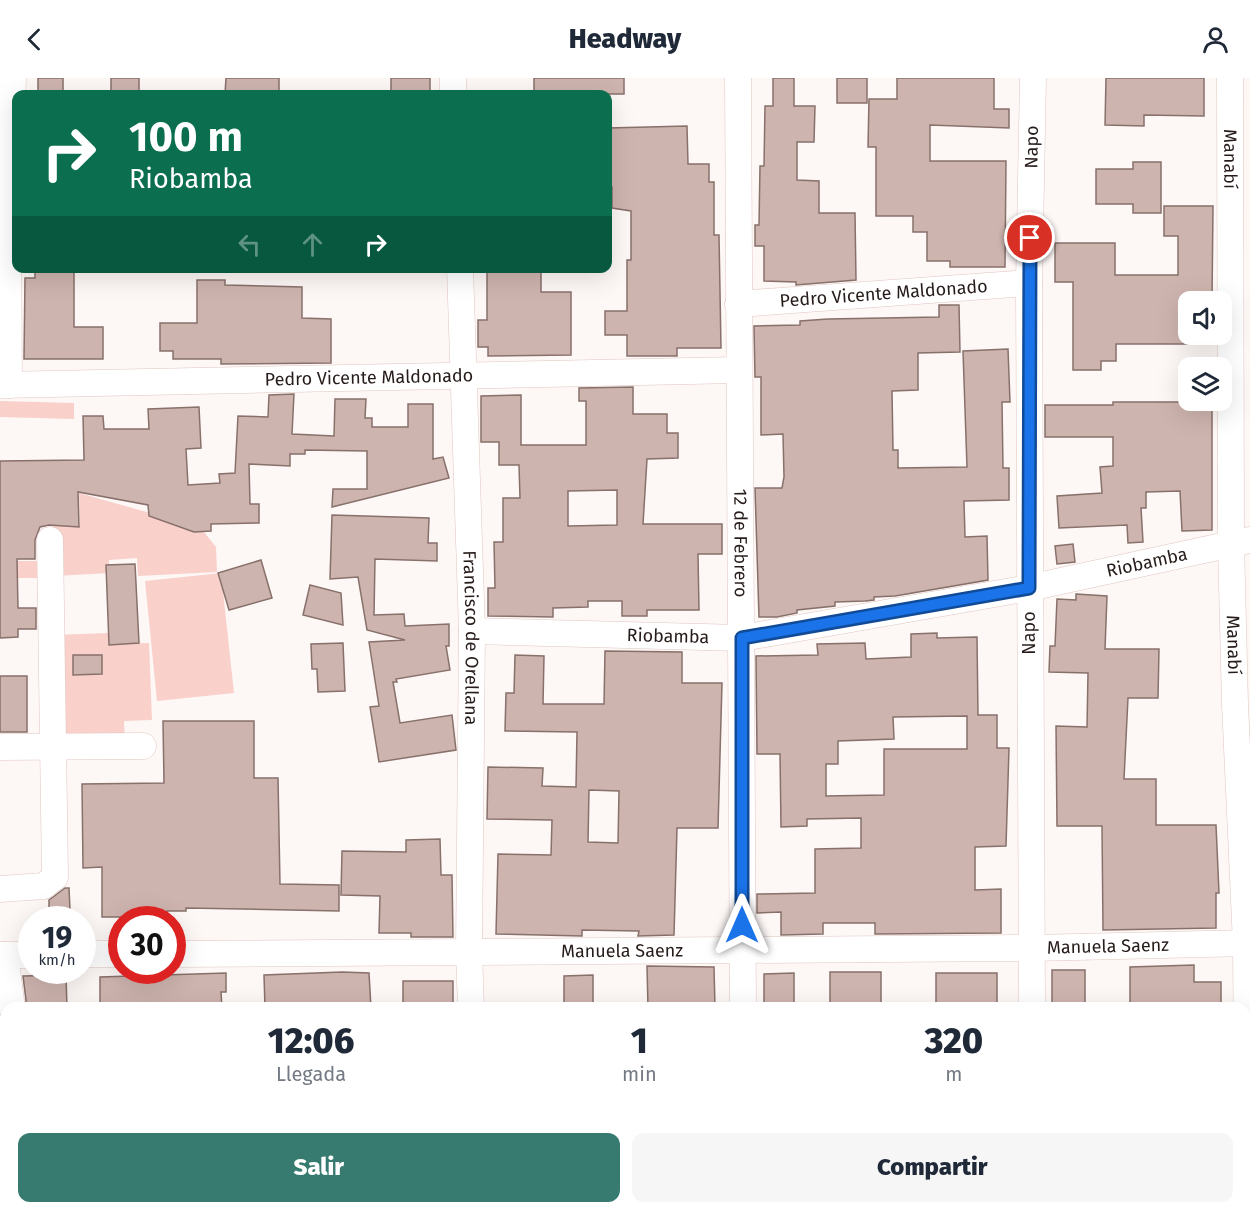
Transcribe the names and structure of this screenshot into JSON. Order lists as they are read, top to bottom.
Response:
{
  "streets": {
    "street": [
      "Napo",
      "Manabí",
      "Pedro Vicente Maldonado",
      "12 de Febrero",
      "Riobamba",
      "Francisco de Orellana",
      "Manuela Saenz"
    ]
  },
  "crossings": [
    ["Napo", "Pedro Vicente Maldonado"],
    ["Napo", "Riobamba"],
    ["Napo", "Manuela Saenz"],
    ["Manabí", "Riobamba"],
    ["Manabí", "Manuela Saenz"],
    ["Pedro Vicente Maldonado", "12 de Febrero"],
    ["Pedro Vicente Maldonado", "Francisco de Orellana"],
    ["12 de Febrero", "Riobamba"],
    ["12 de Febrero", "Manuela Saenz"],
    ["Riobamba", "Francisco de Orellana"],
    ["Francisco de Orellana", "Manuela Saenz"]
  ],
  "page": {
    "header": "Headway",
    "turn": ["100 m", "Riobamba"],
    "speed": "19 km/h",
    "limit": "30",
    "eta": [
      "12:06",
      "Llegada",
      "1",
      "min",
      "320",
      "m"
    ],
    "buttons": ["Salir", "Compartir"]
  }
}
